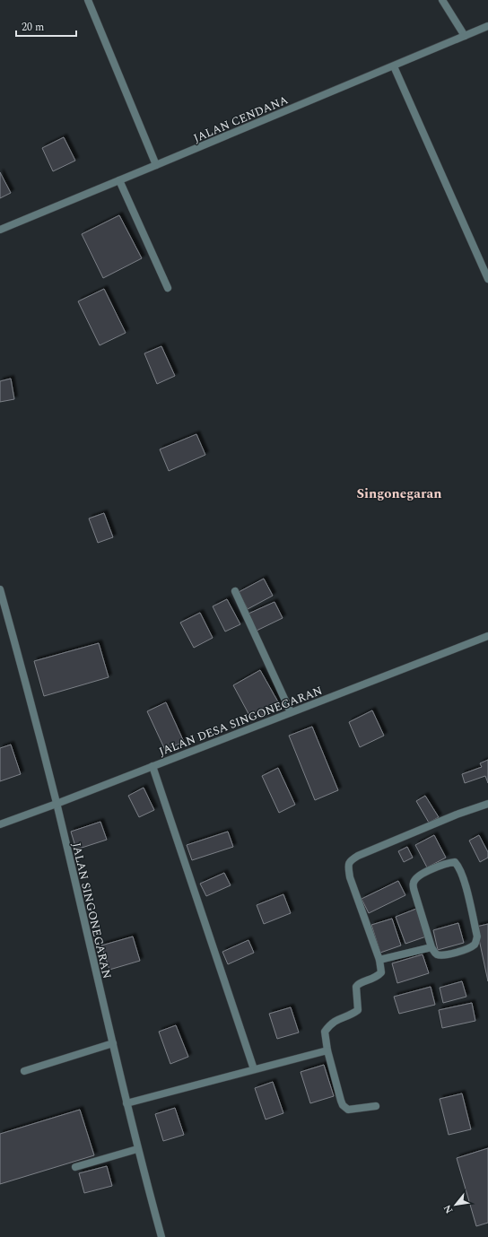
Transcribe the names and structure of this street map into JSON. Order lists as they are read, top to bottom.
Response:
{
  "streets": {
    "street": ["JALAN CENDANA", "JALAN DESA SINGONEGARAN", "JALAN SINGONEGARAN"]
  },
  "crossings": [
    ["JALAN DESA SINGONEGARAN", "JALAN SINGONEGARAN"]
  ],
  "districts": ["Singonegaran"],
  "scale_bar": "20 m",
  "north": "bottom left"
}
